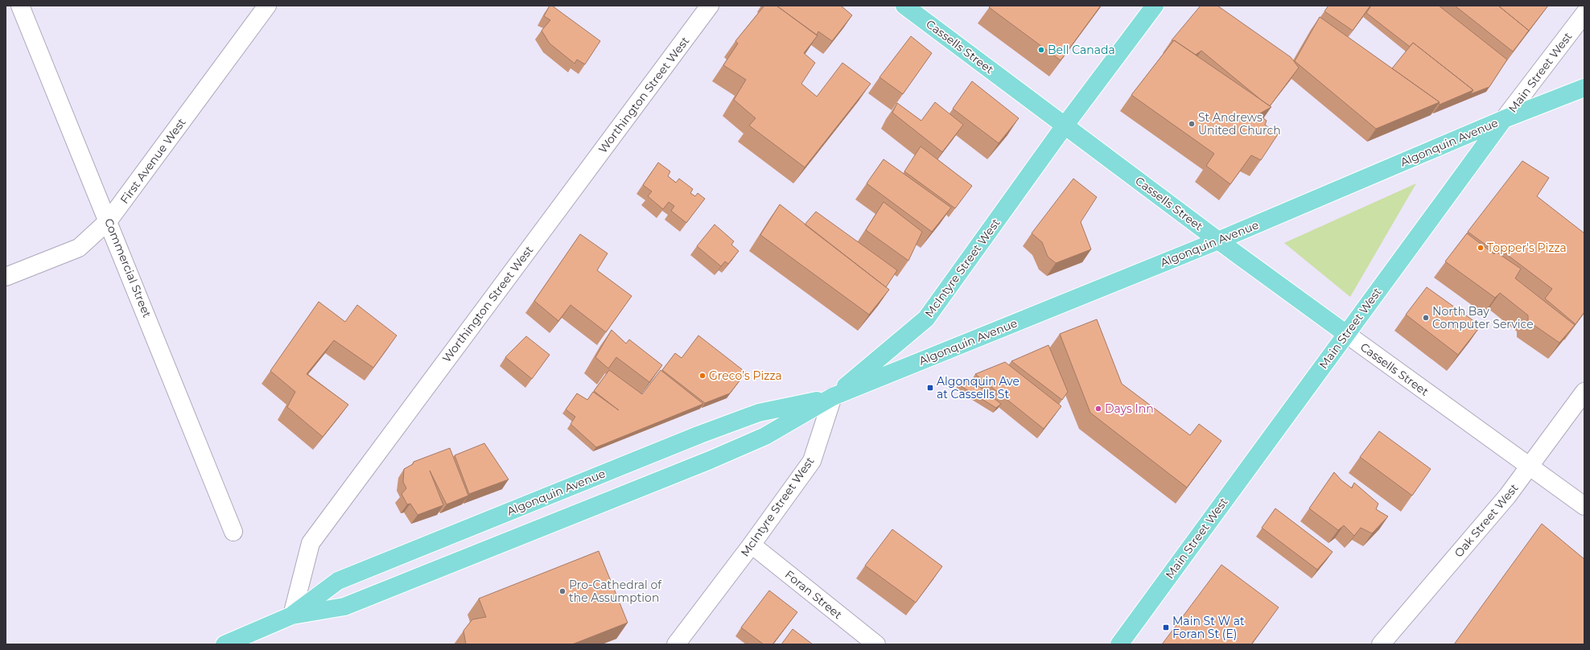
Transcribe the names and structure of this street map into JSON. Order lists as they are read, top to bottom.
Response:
{
  "streets": {
    "main road": [
      "Cassells Street",
      "Main Street West",
      "Algonquin Avenue",
      "McIntyre Street West"
    ],
    "street": [
      "Worthington Street West",
      "First Avenue West",
      "Commercial Street",
      "Oak Street West",
      "Foran Street"
    ]
  },
  "crossings": [
    ["Cassells Street", "Main Street West"],
    ["Cassells Street", "Algonquin Avenue"],
    ["Cassells Street", "McIntyre Street West"],
    ["Cassells Street", "Oak Street West"],
    ["Main Street West", "Algonquin Avenue"],
    ["Worthington Street West", "Algonquin Avenue"],
    ["Algonquin Avenue", "McIntyre Street West"],
    ["First Avenue West", "Commercial Street"],
    ["McIntyre Street West", "Foran Street"]
  ],
  "places": {
    "other": [
      "Bell Canada",
      "St Andrews United Church",
      "Topper's Pizza",
      "North Bay Computer Service",
      "Greco’s Pizza",
      "Days Inn",
      "Pro-Cathedral of the Assumption"
    ],
    "transit": ["Algonquin Ave at Cassells St", "Main St W at Foran St (E)"]
  }
}
